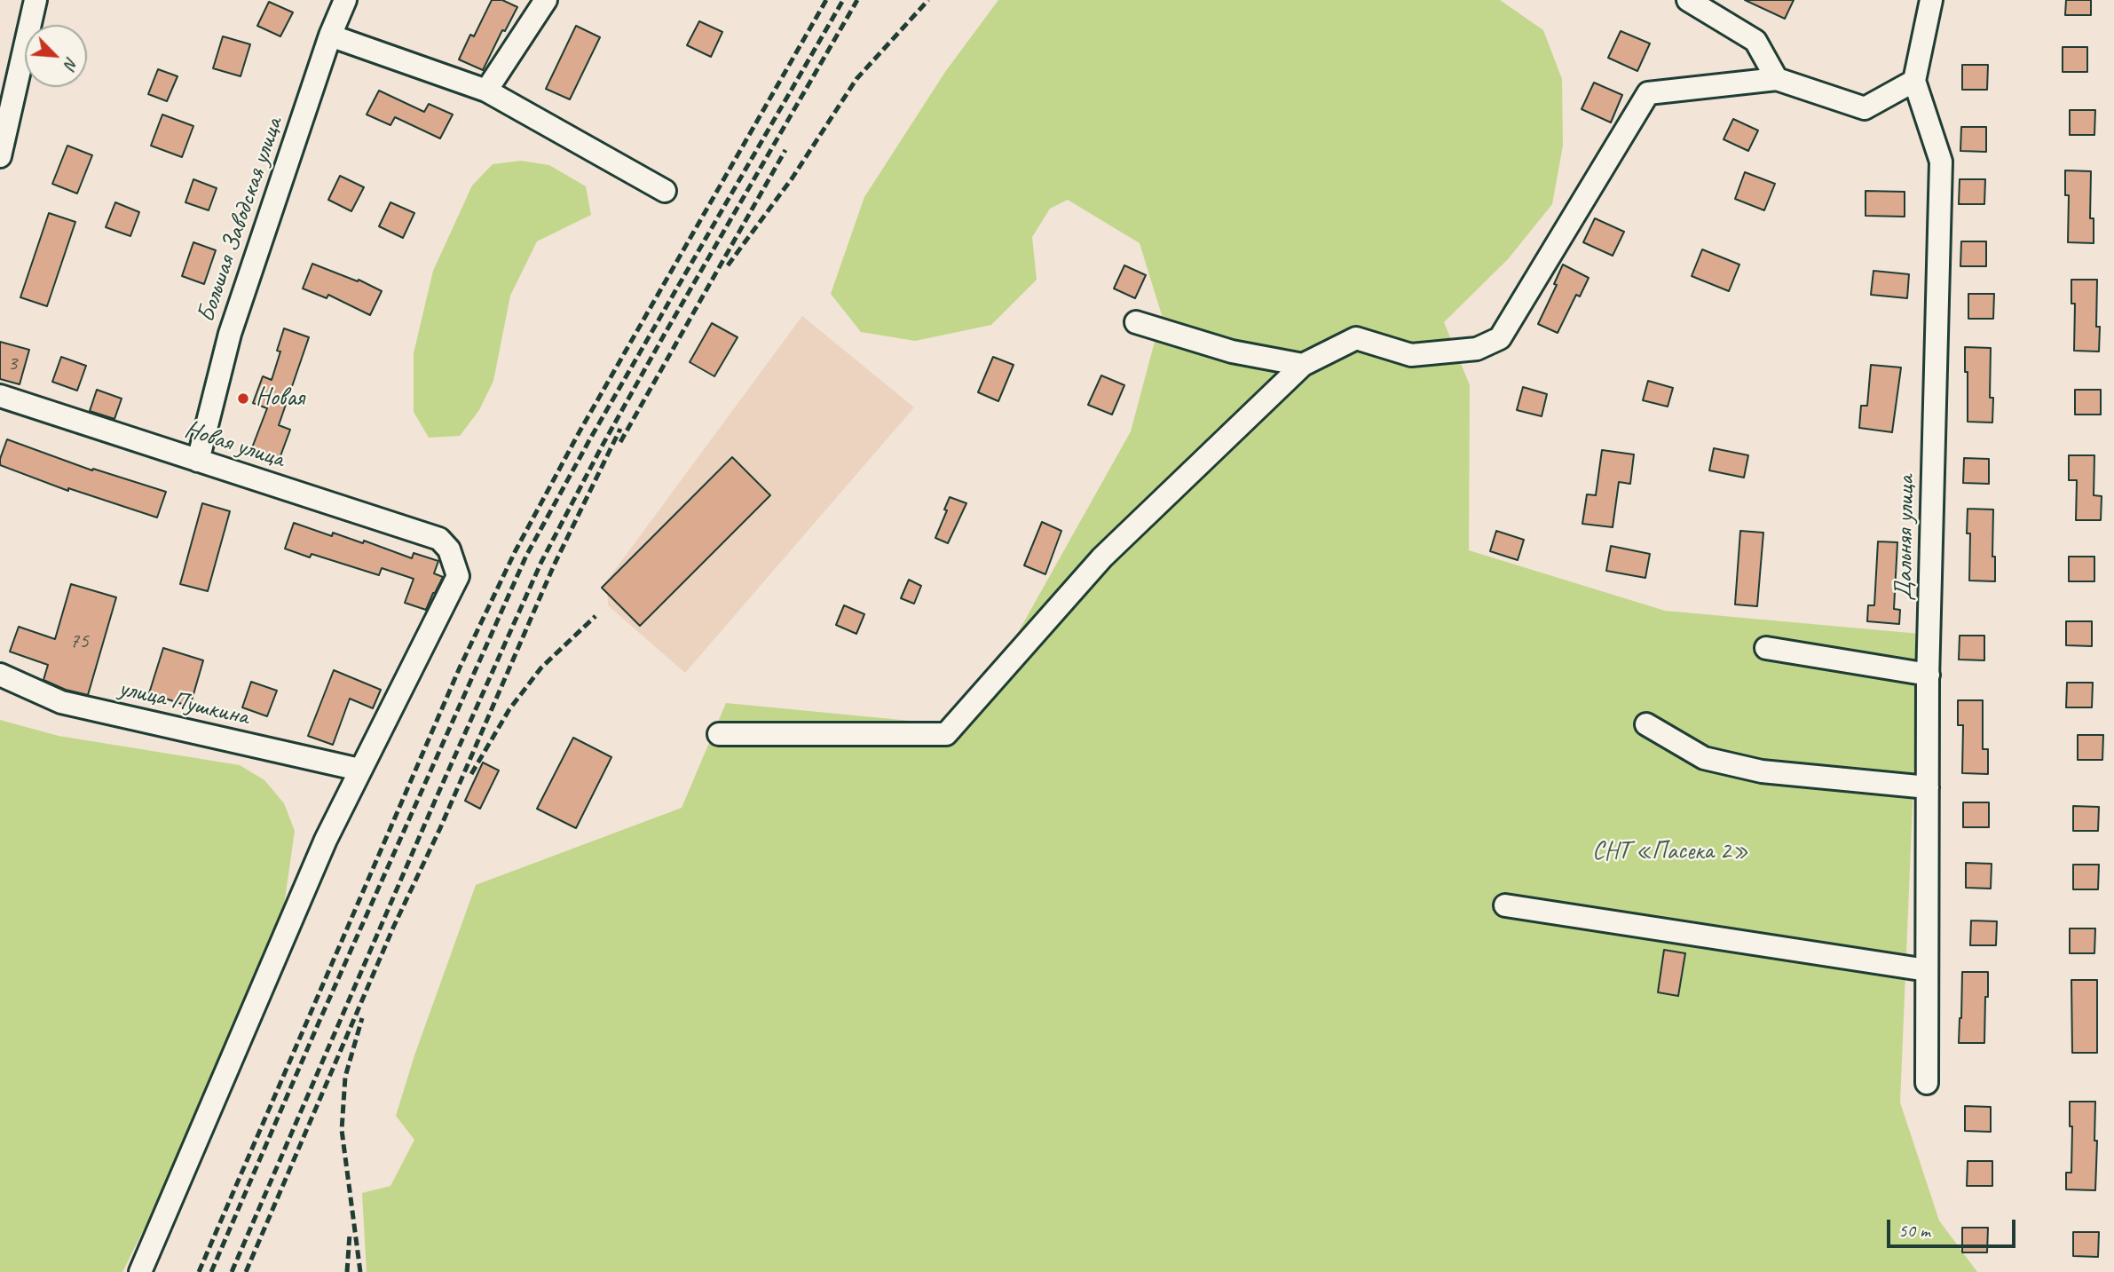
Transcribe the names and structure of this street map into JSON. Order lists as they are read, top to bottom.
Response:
{
  "streets": {
    "street": [
      "Большая Заводская улица",
      "Новая улица",
      "Дальняя улица",
      "улица Пушкина"
    ]
  },
  "crossings": [
    ["Большая Заводская улица", "Новая улица"],
    ["Новая улица", "улица Пушкина"]
  ],
  "parks": ["СНТ «Пасека 2»"],
  "places": ["Новая"],
  "house_numbers": ["3", "75"],
  "scale_bar": "50 m",
  "north": "bottom right"
}
